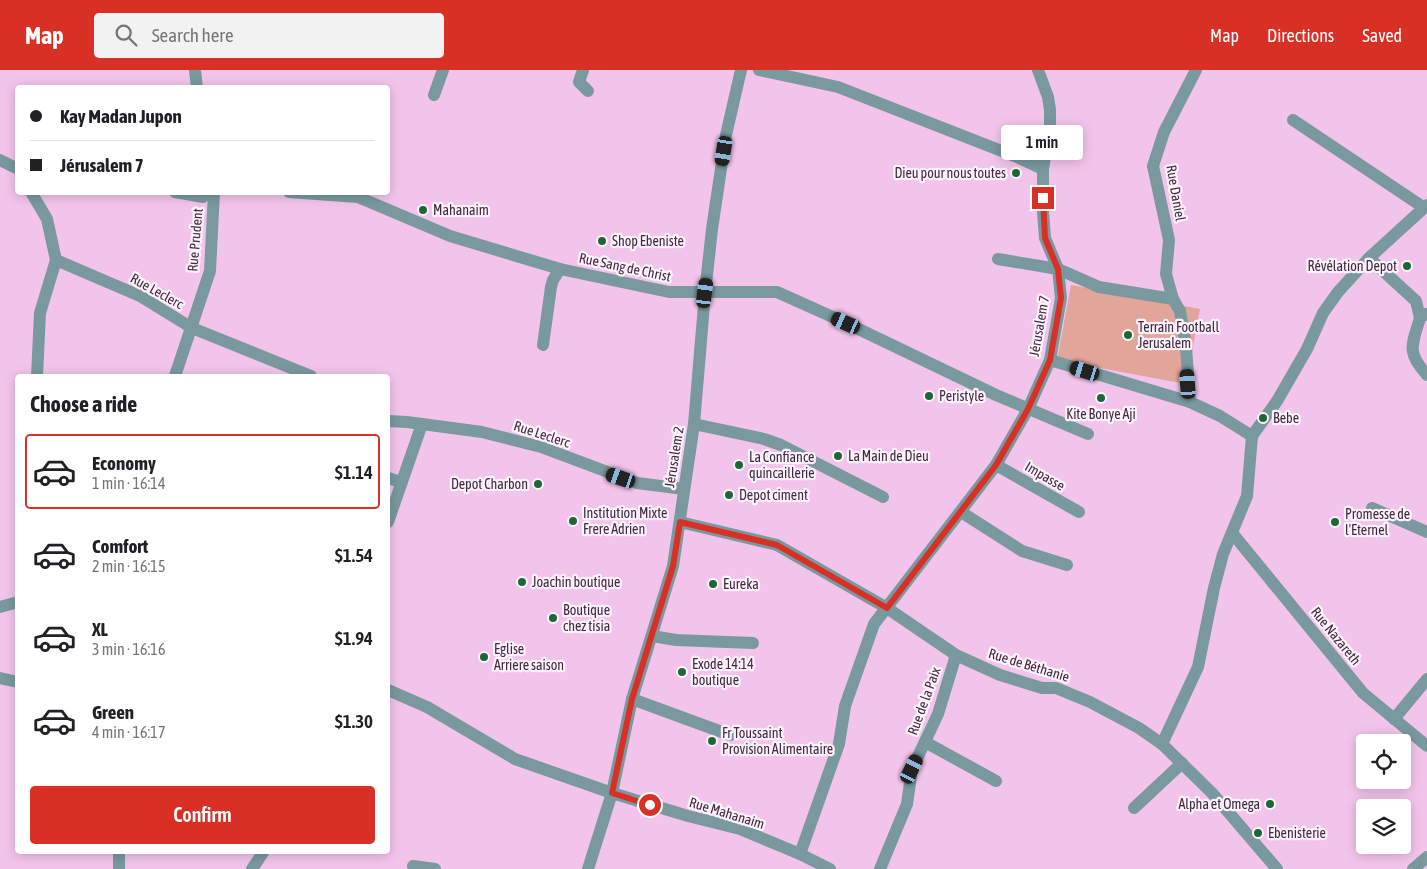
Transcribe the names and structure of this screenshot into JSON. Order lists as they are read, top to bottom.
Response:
{
  "streets": {
    "street": [
      "Rue Daniel",
      "Rue Prudent",
      "Rue Sang de Christ",
      "Rue Leclerc",
      "Jérusalem 7",
      "Jérusalem 2",
      "Impasse",
      "Rue Nazareth",
      "Rue de Béthanie",
      "Rue de la Paix",
      "Rue Mahanaim"
    ]
  },
  "crossings": [
    ["Rue Prudent", "Rue Leclerc"],
    ["Rue Sang de Christ", "Jérusalem 7"],
    ["Rue Sang de Christ", "Jérusalem 2"],
    ["Rue Leclerc", "Jérusalem 2"],
    ["Jérusalem 7", "Impasse"],
    ["Jérusalem 7", "Rue de Béthanie"],
    ["Jérusalem 7", "Rue Mahanaim"],
    ["Jérusalem 2", "Rue de Béthanie"],
    ["Jérusalem 2", "Rue Mahanaim"],
    ["Rue de Béthanie", "Rue de la Paix"]
  ],
  "places": [
    "Dieu pour nous toutes",
    "Mahanaim",
    "Shop Ebeniste",
    "Révélation Depot",
    "Terrain Football Jerusalem",
    "Peristyle",
    "Kite Bonye Aji",
    "Bebe",
    "La Main de Dieu",
    "La Confiance quincaillerie",
    "Depot Charbon",
    "Depot ciment",
    "Institution Mixte Frere Adrien",
    "Promesse de l'Eternel",
    "Joachin boutique",
    "Eureka",
    "Boutique chez tisia",
    "Eglise Arriere saison",
    "Exode 14:14 boutique",
    "Fr Toussaint Provision Alimentaire",
    "Alpha et Omega",
    "Ebenisterie"
  ],
  "page": {
    "header": "Map",
    "search": "Search here",
    "nav": ["Map", "Directions", "Saved"],
    "banner": ["Kay Madan Jupon", "Jérusalem 7"],
    "bubble": "1 min",
    "heading": "Choose a ride",
    "list": [
      {
        "name": "Economy",
        "note": "1 min · 16:14",
        "value": "$1.14"
      },
      {
        "name": "Comfort",
        "note": "2 min · 16:15",
        "value": "$1.54"
      },
      {
        "name": "XL",
        "note": "3 min · 16:16",
        "value": "$1.94"
      },
      {
        "name": "Green",
        "note": "4 min · 16:17",
        "value": "$1.30"
      }
    ],
    "buttons": "Confirm"
  }
}
